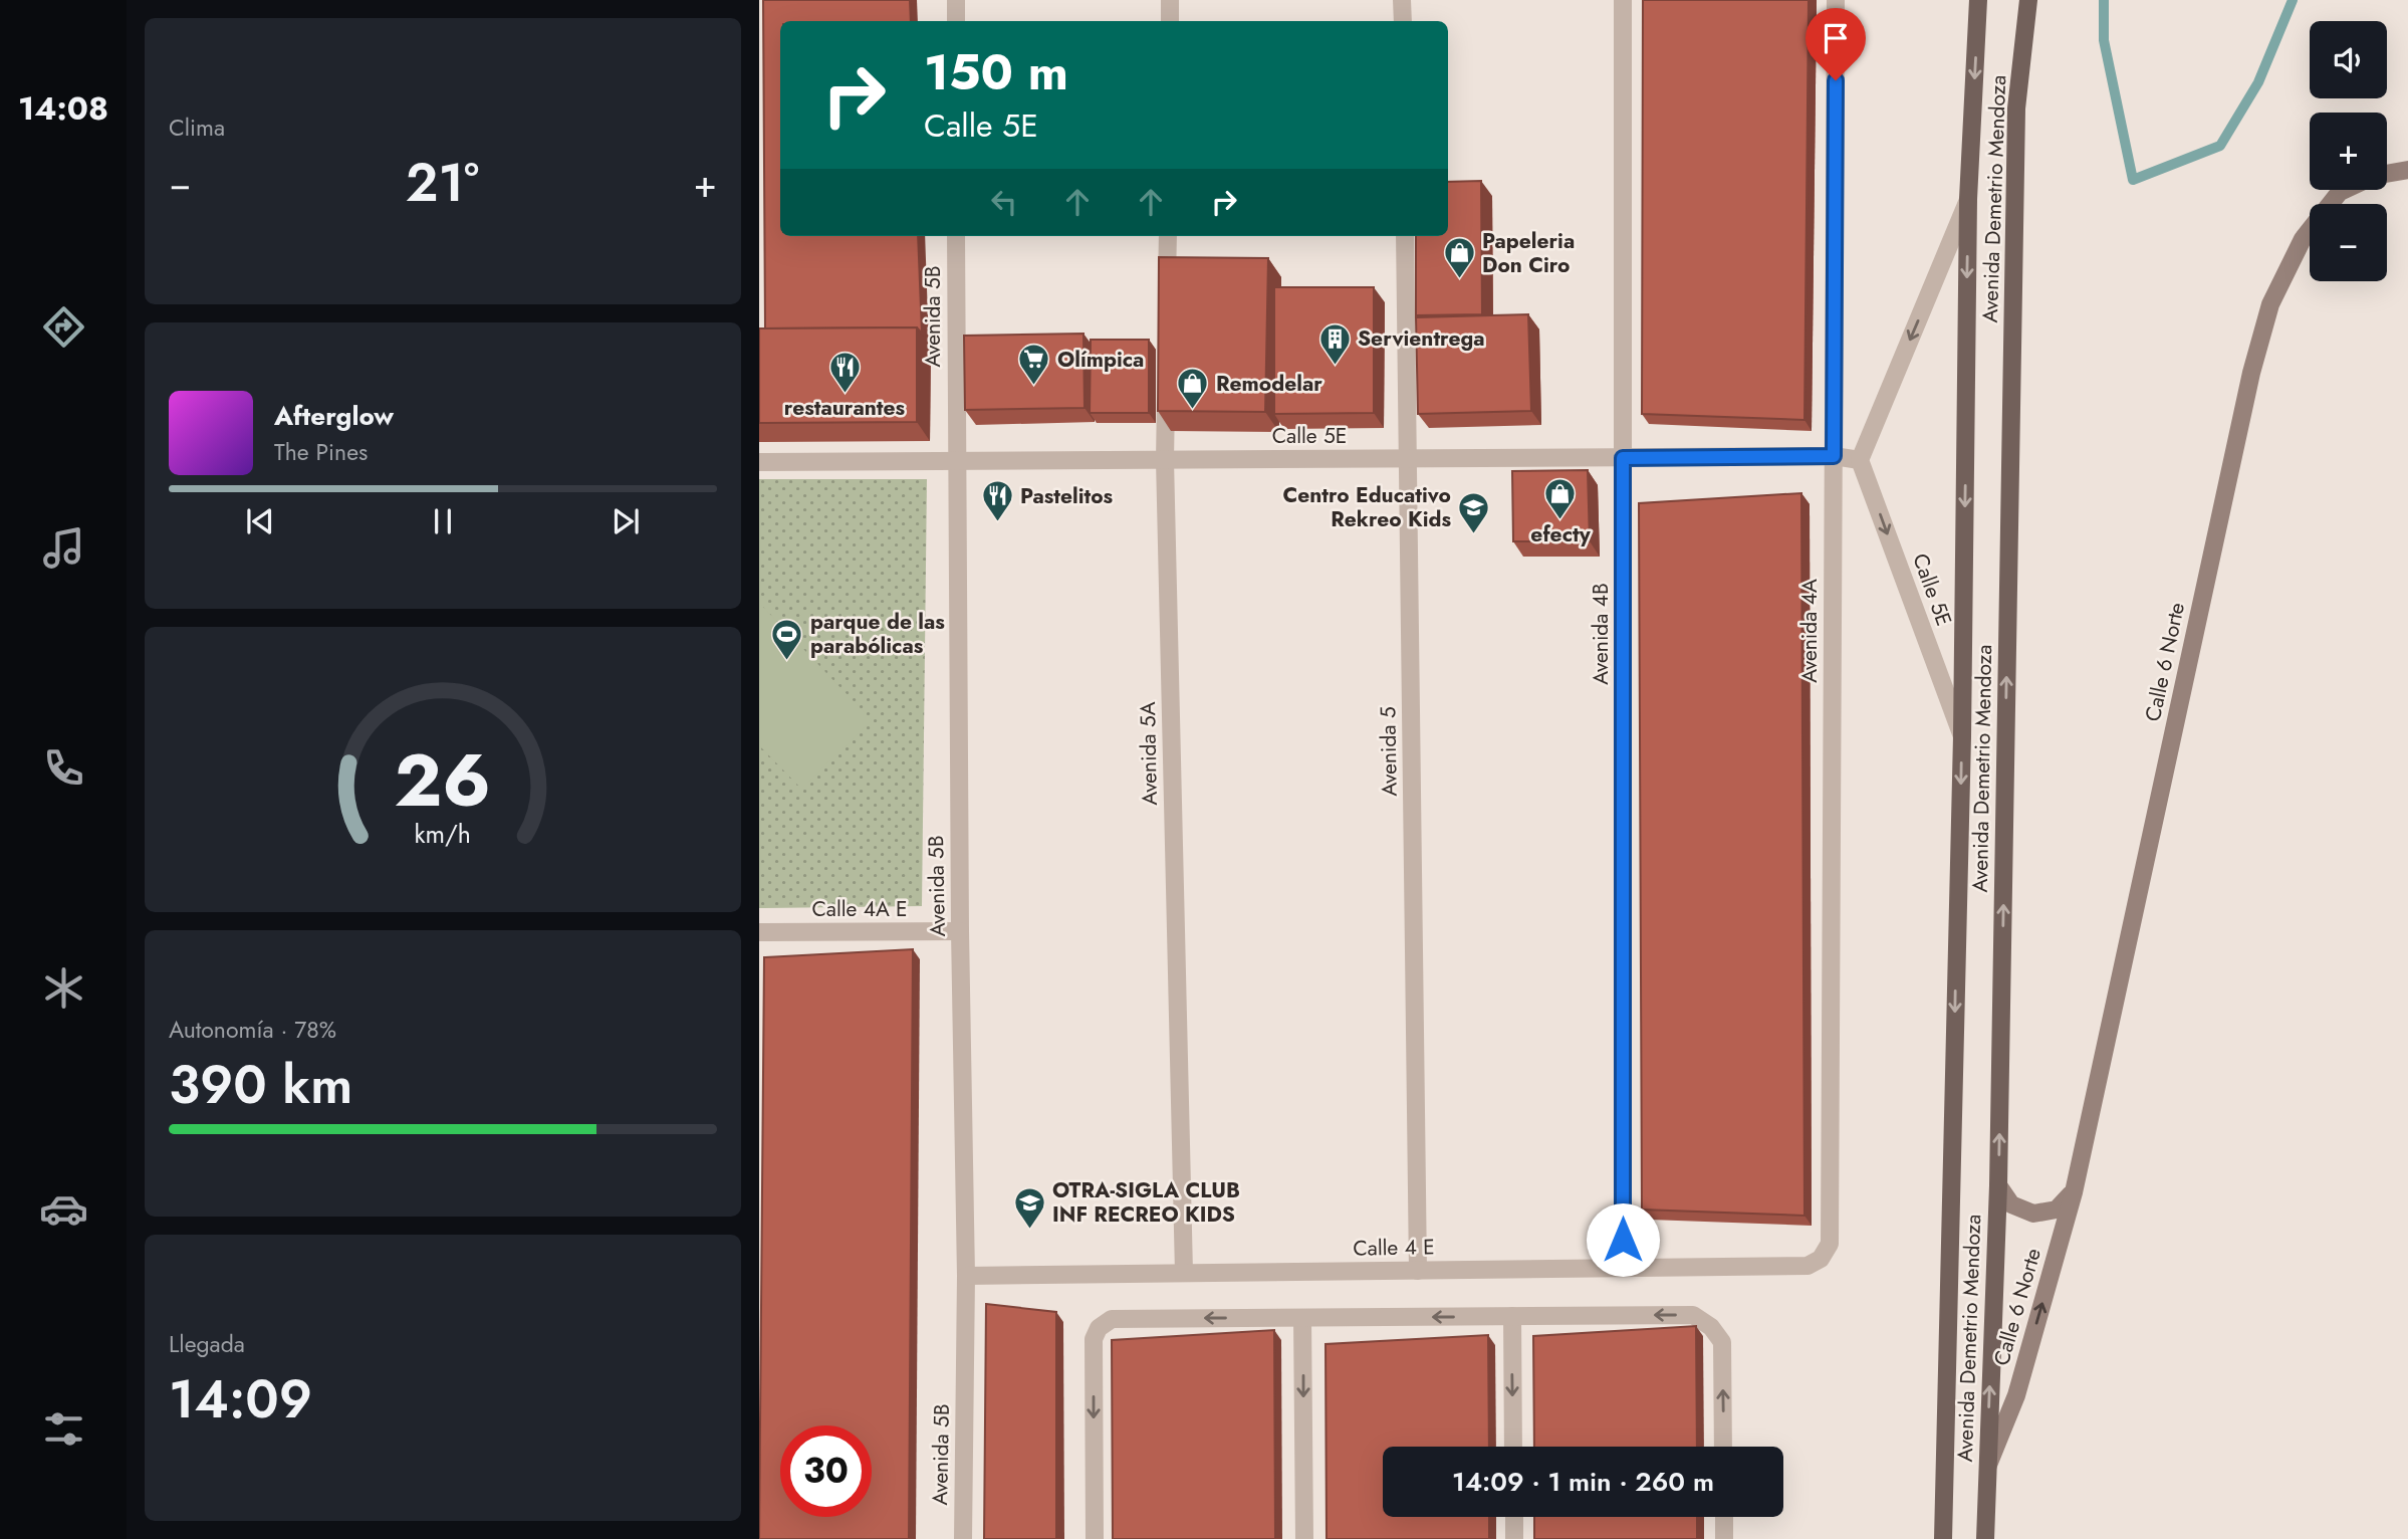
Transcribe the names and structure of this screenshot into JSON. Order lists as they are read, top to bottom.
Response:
{
  "streets": {
    "main road": ["Avenida Demetrio Mendoza"],
    "street": [
      "Avenida 5B",
      "Calle 5E",
      "Avenida 4A",
      "Avenida 4B",
      "Calle 6 Norte",
      "Avenida 5",
      "Avenida 5A",
      "Calle 4A E",
      "Calle 4 E"
    ]
  },
  "crossings": [
    ["Avenida Demetrio Mendoza", "Calle 5E"],
    ["Avenida Demetrio Mendoza", "Calle 6 Norte"],
    ["Avenida 5B", "Calle 5E"],
    ["Avenida 5B", "Calle 4A E"],
    ["Avenida 5B", "Calle 4 E"],
    ["Calle 5E", "Avenida 4A"],
    ["Calle 5E", "Avenida 4B"],
    ["Calle 5E", "Avenida 5"],
    ["Calle 5E", "Avenida 5A"],
    ["Avenida 4A", "Calle 4 E"],
    ["Avenida 4B", "Calle 4 E"],
    ["Avenida 5", "Calle 4 E"],
    ["Avenida 5A", "Calle 4 E"]
  ],
  "places": {
    "shop": ["Papeleria Don Ciro", "Remodelar", "efecty"],
    "building": ["Servientrega"],
    "supermarket": ["Olímpica"],
    "restaurant": ["restaurantes", "Pastelitos"],
    "school or university": ["Centro Educativo Rekreo Kids", "OTRA-SIGLA CLUB INF RECREO KIDS"],
    "sports": ["parque de las parabólicas"]
  },
  "page": {
    "tabs": "14:08",
    "tile": [
      "Clima",
      ["Autonomía · 78%", "390 km"],
      ["Llegada", "14:09"]
    ],
    "map_buttons": ["+", "−"],
    "turn": ["150 m", "Calle 5E"],
    "heat": ["−", "21°", "+"],
    "song": ["Afterglow", "The Pines"],
    "limit": "30",
    "trip": "14:09 · 1 min · 260 m",
    "gauge": ["26", "km/h"]
  }
}
